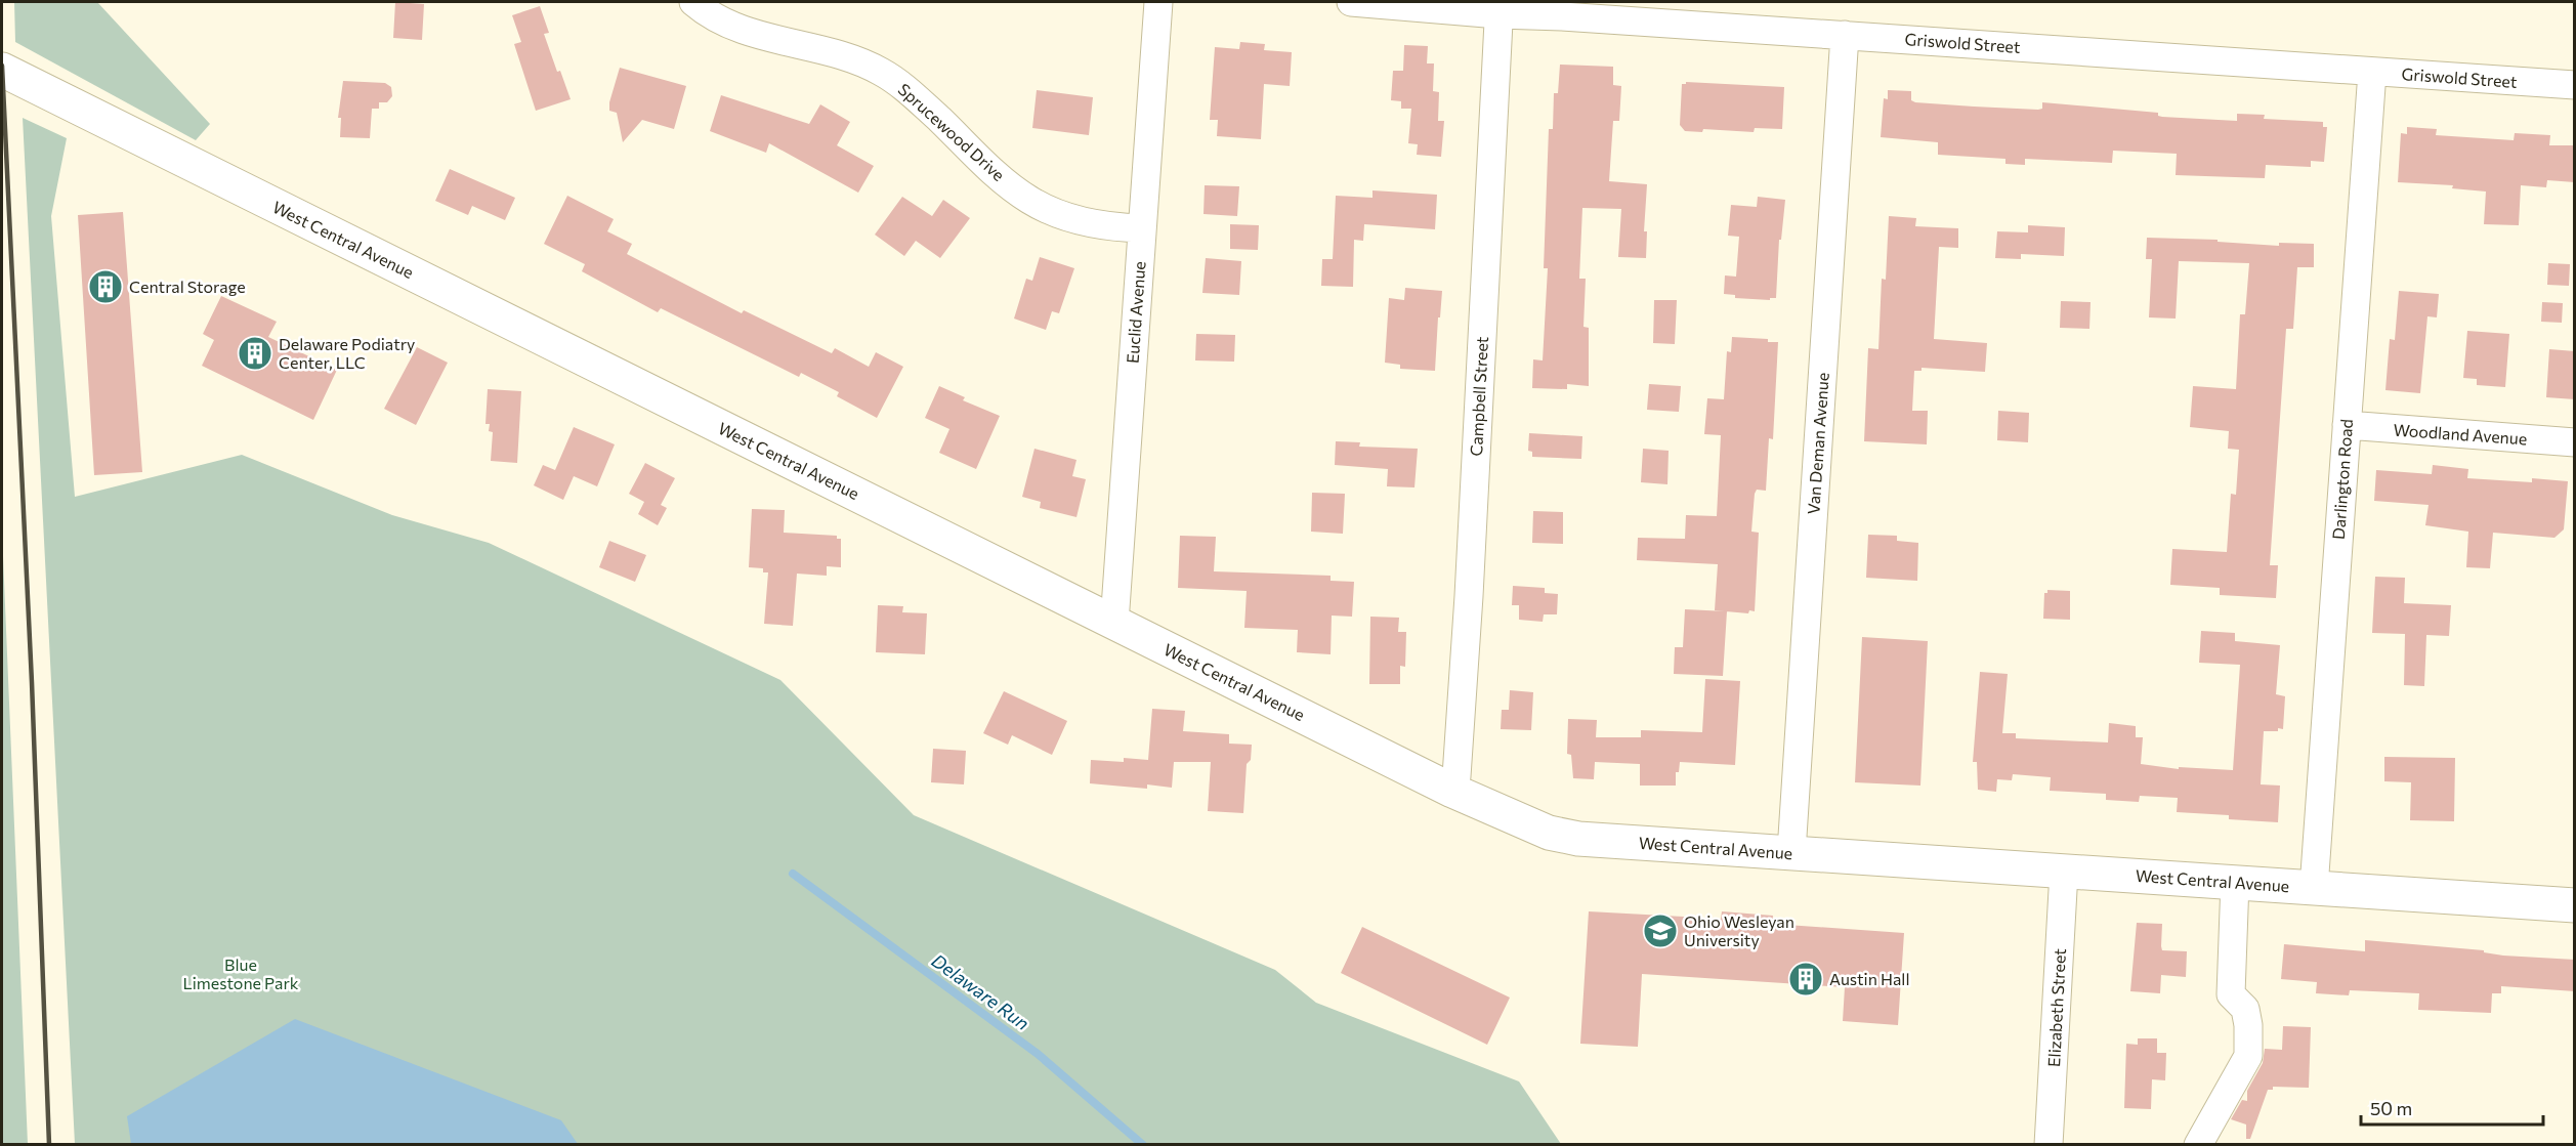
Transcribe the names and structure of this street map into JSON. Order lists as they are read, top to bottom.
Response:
{
  "streets": {
    "main road": ["West Central Avenue"],
    "street": [
      "Griswold Street",
      "Sprucewood Drive",
      "Euclid Avenue",
      "Campbell Street",
      "Woodland Avenue",
      "Van Deman Avenue",
      "Darlington Road",
      "Elizabeth Street"
    ]
  },
  "crossings": [
    ["Griswold Street", "Campbell Street"],
    ["Griswold Street", "Van Deman Avenue"],
    ["Griswold Street", "Darlington Road"],
    ["Sprucewood Drive", "Euclid Avenue"],
    ["West Central Avenue", "Euclid Avenue"],
    ["West Central Avenue", "Campbell Street"],
    ["West Central Avenue", "Van Deman Avenue"],
    ["West Central Avenue", "Darlington Road"],
    ["West Central Avenue", "Elizabeth Street"],
    ["Woodland Avenue", "Darlington Road"]
  ],
  "water": ["Delaware Run"],
  "parks": ["Blue Limestone Park"],
  "places": {
    "building": ["Central Storage", "Delaware Podiatry Center, LLC", "Austin Hall"],
    "school or university": ["Ohio Wesleyan University"]
  },
  "scale_bar": "50 m"
}
